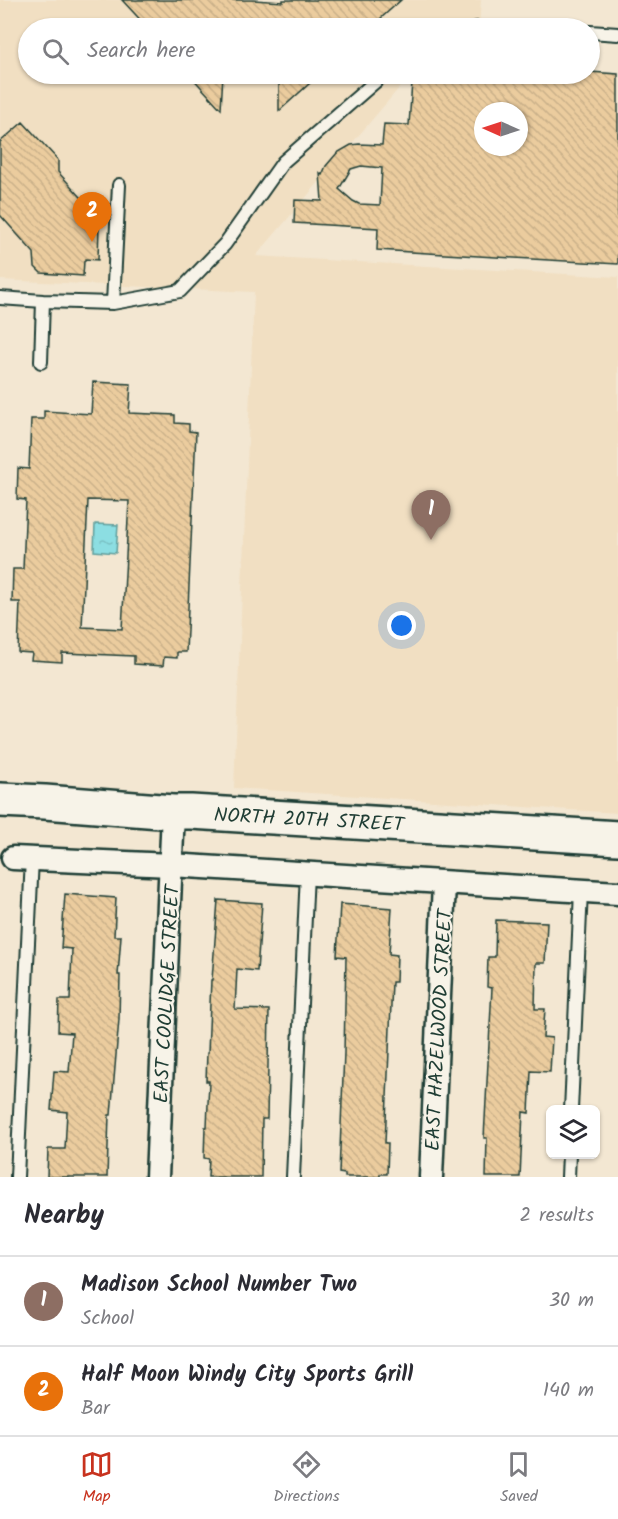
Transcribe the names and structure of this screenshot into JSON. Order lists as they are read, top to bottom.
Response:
{
  "streets": {
    "street": ["NORTH 20TH STREET", "EAST COOLIDGE STREET", "EAST HAZELWOOD STREET"]
  },
  "crossings": [
    ["NORTH 20TH STREET", "EAST COOLIDGE STREET"]
  ],
  "north": "left",
  "page": {
    "search": "Search here",
    "pins": ["2", "1"],
    "heading": ["Nearby", "2 results"],
    "list": [
      {
        "mark": "1",
        "name": "Madison School Number Two",
        "note": "School",
        "value": "30 m"
      },
      {
        "mark": "2",
        "name": "Half Moon Windy City Sports Grill",
        "note": "Bar",
        "value": "140 m"
      }
    ],
    "nav": ["Map", "Directions", "Saved"]
  }
}
